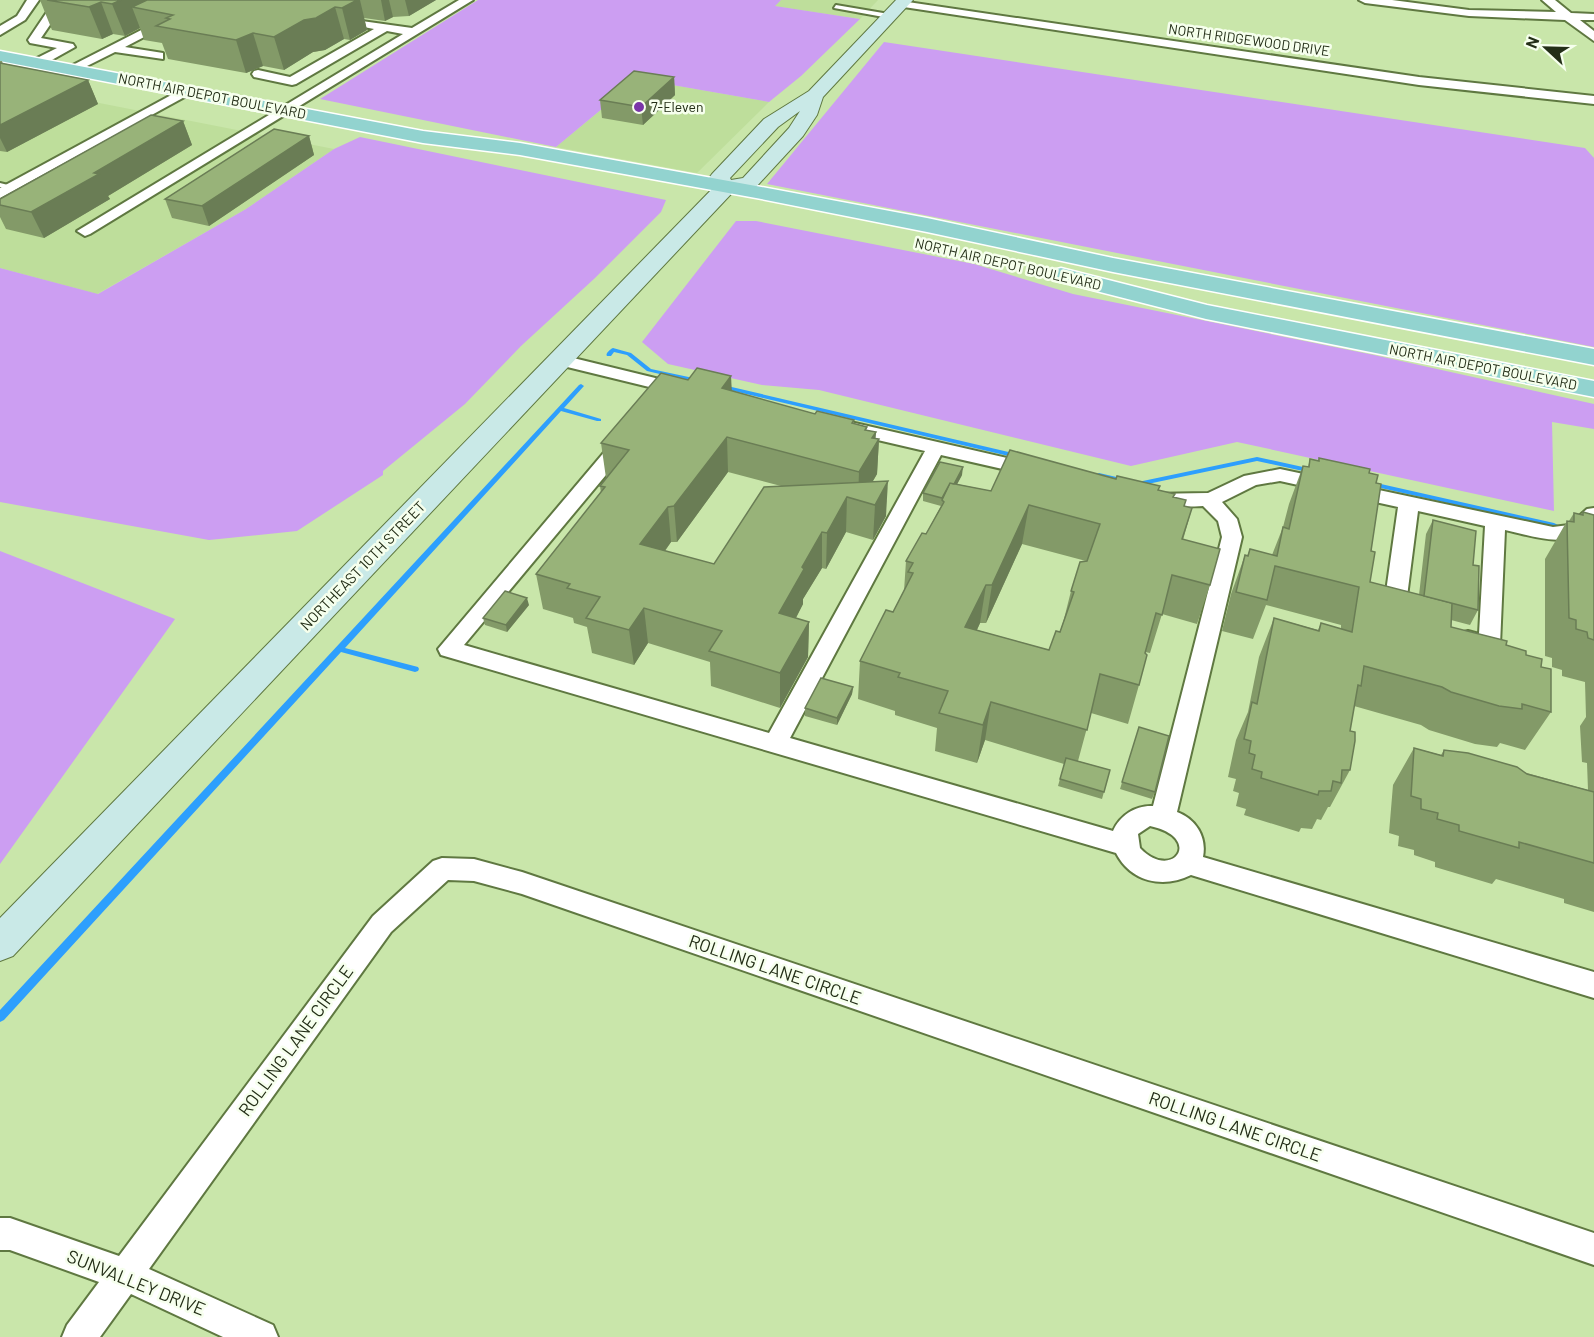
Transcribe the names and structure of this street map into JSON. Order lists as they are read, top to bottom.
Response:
{
  "streets": {
    "main road": ["NORTH AIR DEPOT BOULEVARD", "NORTHEAST 10TH STREET"],
    "street": ["NORTH RIDGEWOOD DRIVE", "ROLLING LANE CIRCLE", "SUNVALLEY DRIVE"]
  },
  "crossings": [
    ["NORTH RIDGEWOOD DRIVE", "NORTHEAST 10TH STREET"],
    ["NORTH AIR DEPOT BOULEVARD", "NORTHEAST 10TH STREET"],
    ["ROLLING LANE CIRCLE", "SUNVALLEY DRIVE"]
  ],
  "places": ["7-Eleven"],
  "north": "left"
}
